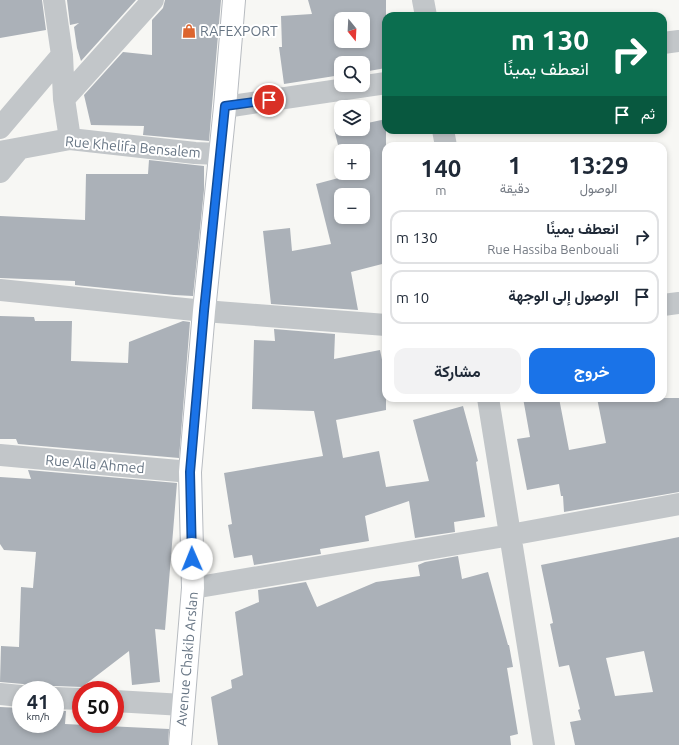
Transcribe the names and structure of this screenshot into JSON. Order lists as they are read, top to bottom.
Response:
{
  "streets": {
    "main road": ["Avenue Chakib Arslan"],
    "street": ["Rue Khelifa Bensalem", "Rue Alla Ahmed"]
  },
  "crossings": [
    ["Rue Khelifa Bensalem", "Avenue Chakib Arslan"],
    ["Rue Alla Ahmed", "Avenue Chakib Arslan"]
  ],
  "places": {
    "shop": ["RAFEXPORT"]
  },
  "north": "bottom",
  "page": {
    "map_buttons": ["+", "−"],
    "turn": ["130 m", "انعطف يمينًا"],
    "then": "ثم",
    "eta": [
      "13:29",
      "الوصول",
      "1",
      "دقيقة",
      "140",
      "m"
    ],
    "list": [
      {
        "name": "انعطف يمينًا",
        "note": "Rue Hassiba Benbouali",
        "value": "130 m"
      },
      {
        "name": "الوصول إلى الوجهة",
        "value": "10 m"
      }
    ],
    "buttons": ["خروج", "مشاركة"],
    "speed": "41 km/h",
    "limit": "50"
  }
}
